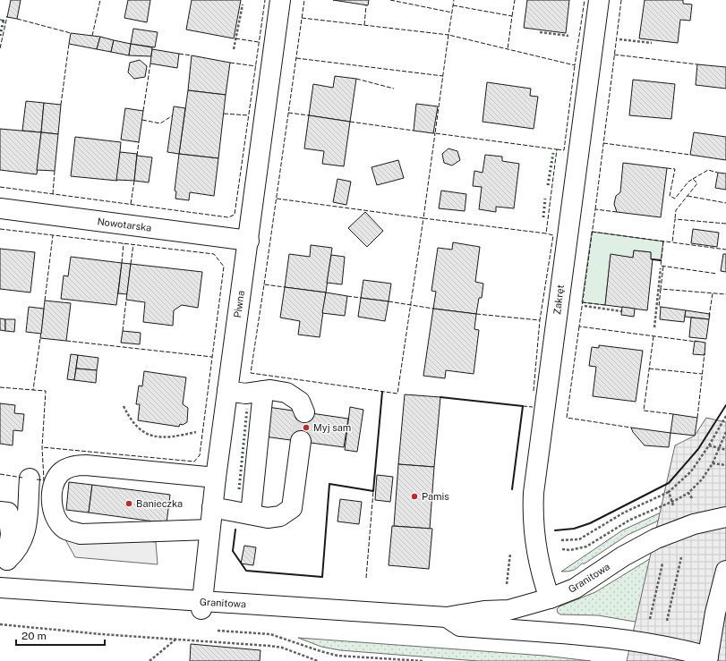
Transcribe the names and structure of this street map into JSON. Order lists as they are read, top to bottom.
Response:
{
  "streets": {
    "street": [
      "Nowotarska",
      "Zakręt",
      "Piwna",
      "Granitowa"
    ]
  },
  "crossings": [
    ["Nowotarska", "Piwna"],
    ["Zakręt", "Granitowa"],
    ["Piwna", "Granitowa"]
  ],
  "places": ["Myj sam", "Pamis", "Banieczka"],
  "scale_bar": "20 m"
}
